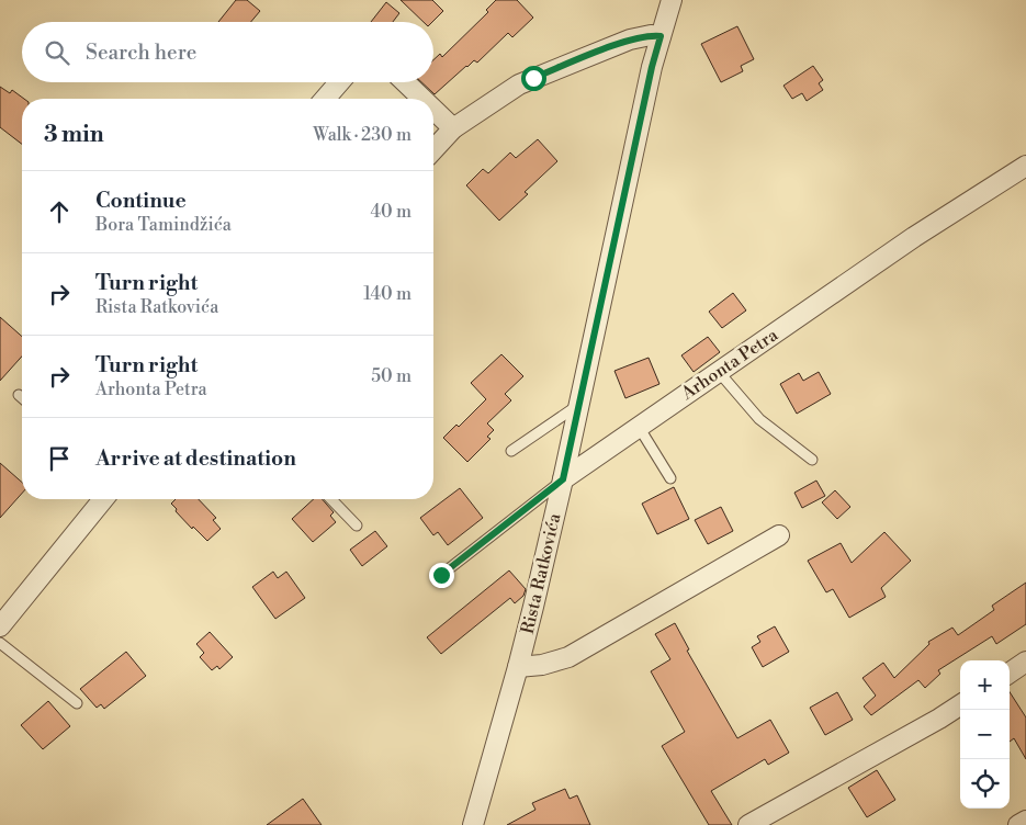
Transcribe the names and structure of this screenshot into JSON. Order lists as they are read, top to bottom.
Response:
{
  "streets": {
    "street": ["Arhonta Petra", "Rista Ratkovića"]
  },
  "crossings": [
    ["Arhonta Petra", "Rista Ratkovića"]
  ],
  "page": {
    "search": "Search here",
    "heading": ["3 min", "Walk · 230 m"],
    "list": [
      ["Continue", "Bora Tamindžića", "40 m"],
      ["Turn right", "Rista Ratkovića", "140 m"],
      ["Turn right", "Arhonta Petra", "50 m"],
      "Arrive at destination"
    ],
    "map_buttons": ["+", "−"]
  }
}
